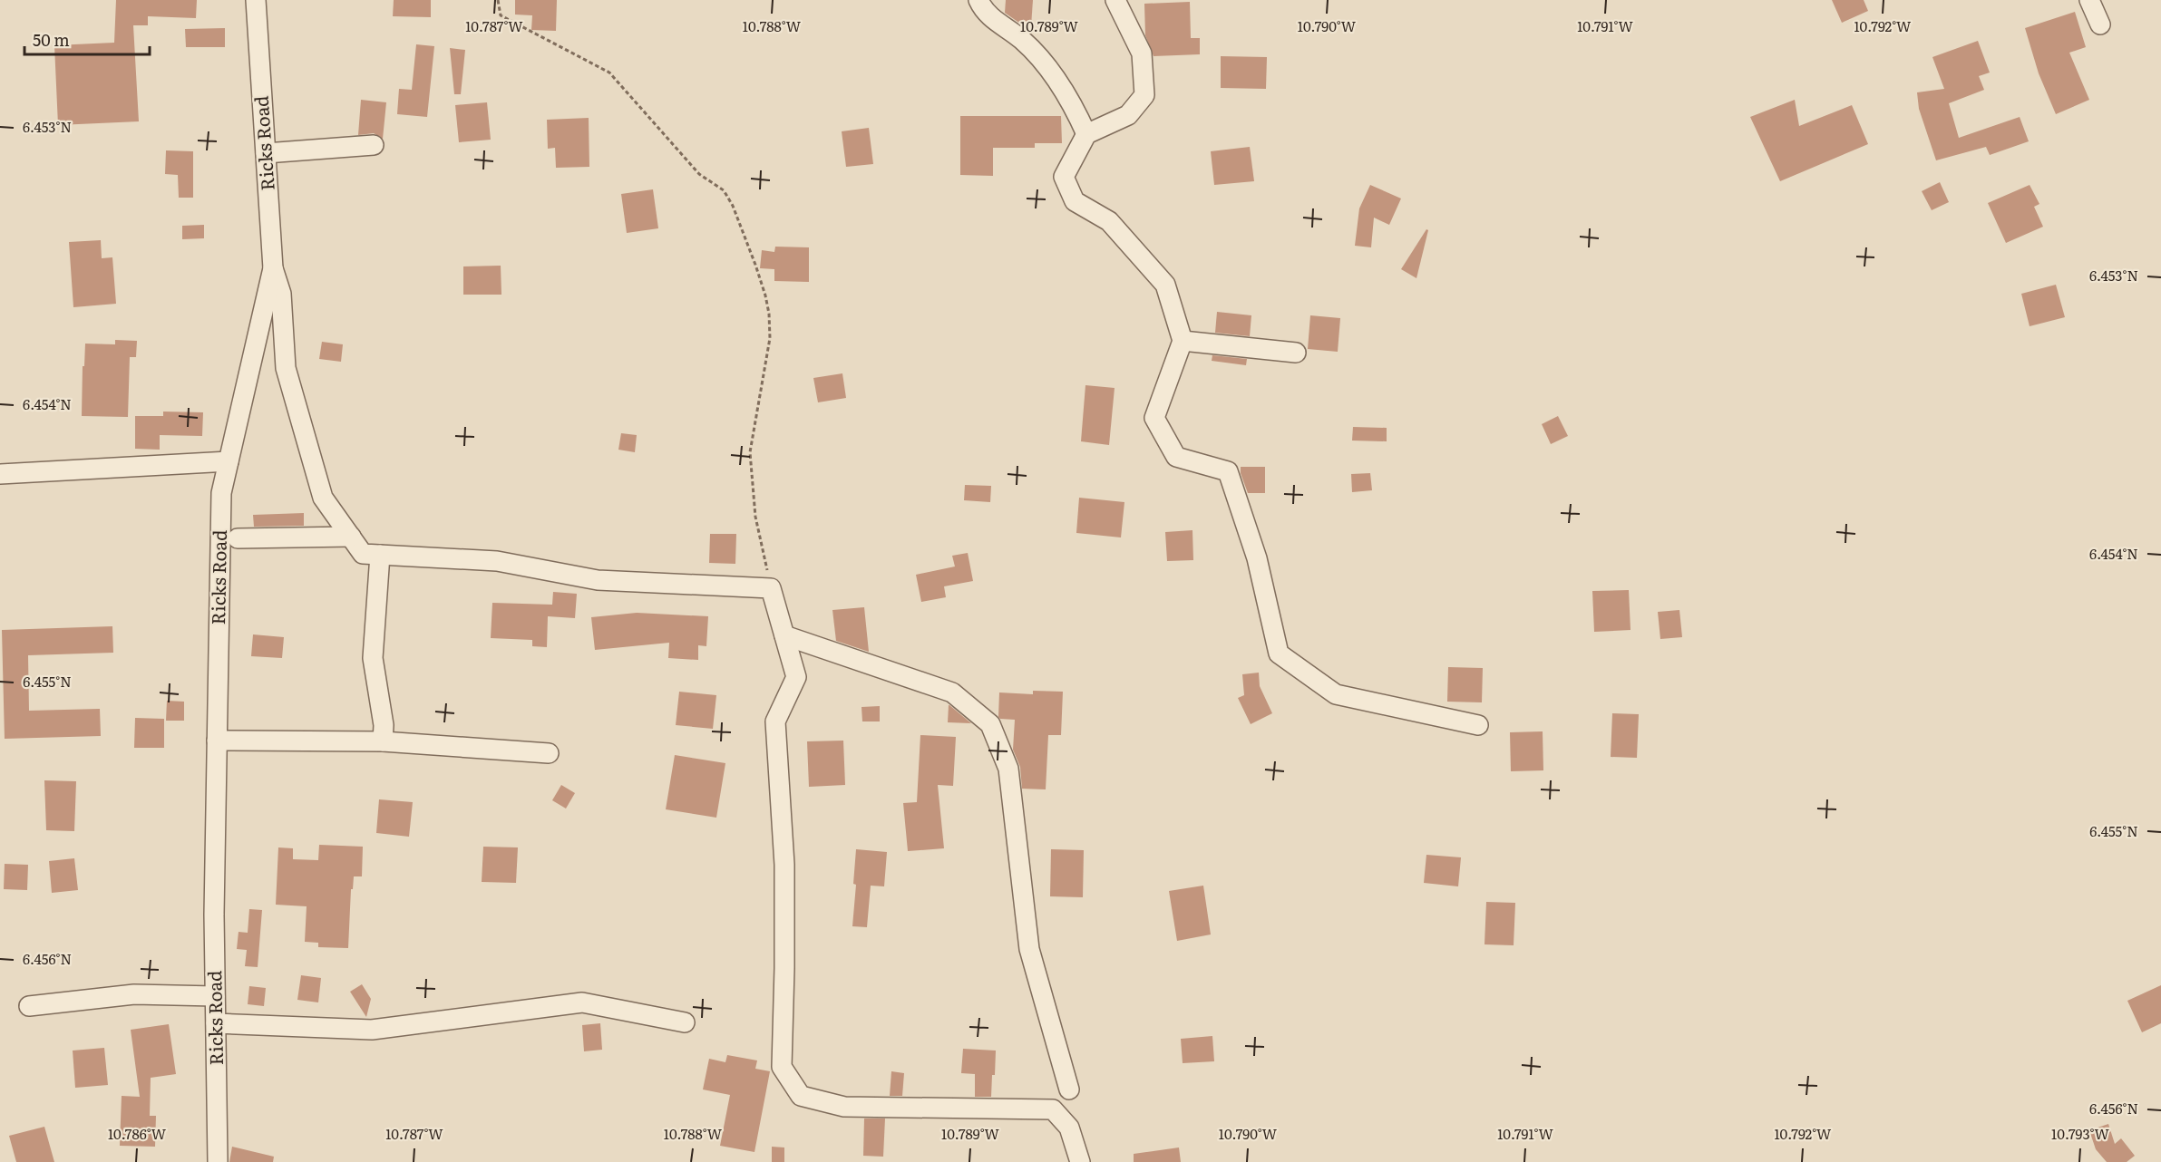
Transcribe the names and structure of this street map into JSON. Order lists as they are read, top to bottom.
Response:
{
  "streets": {
    "street": ["Ricks Road"]
  },
  "scale_bar": "50 m",
  "coordinates": [
    "10.787°W",
    "10.788°W",
    "10.789°W",
    "10.790°W",
    "10.791°W",
    "10.792°W",
    "6.453°N",
    "6.454°N",
    "6.455°N",
    "6.456°N",
    "10.786°W",
    "10.793°W"
  ]
}
